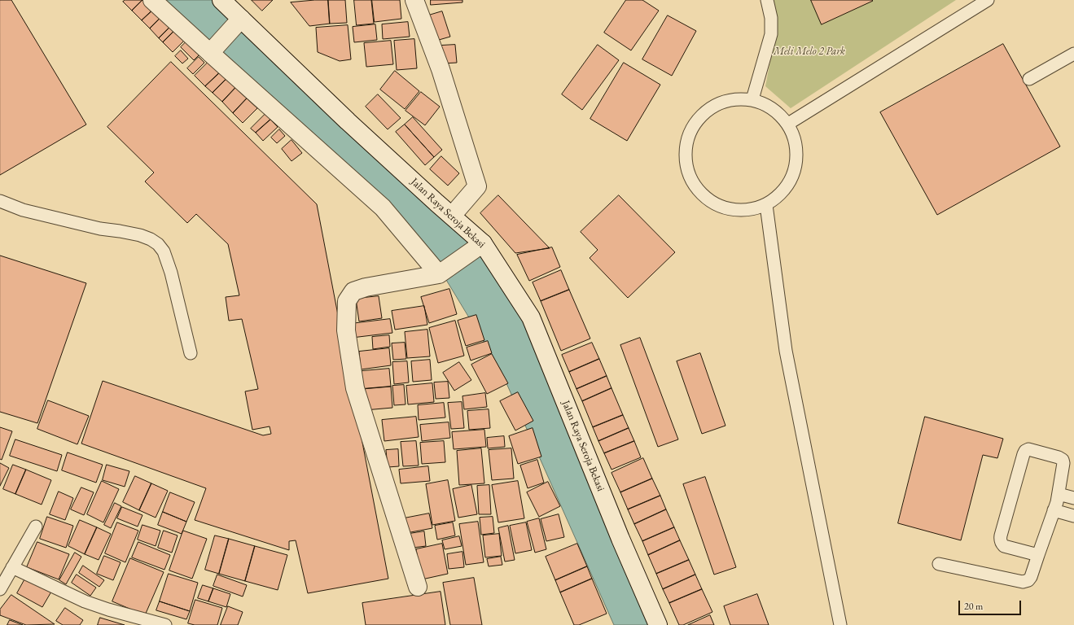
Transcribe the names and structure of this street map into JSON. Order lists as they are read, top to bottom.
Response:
{
  "streets": {
    "street": ["Jalan Raya Seroja Bekasi"]
  },
  "parks": ["Meli Melo 2 Park"],
  "scale_bar": "20 m"
}
